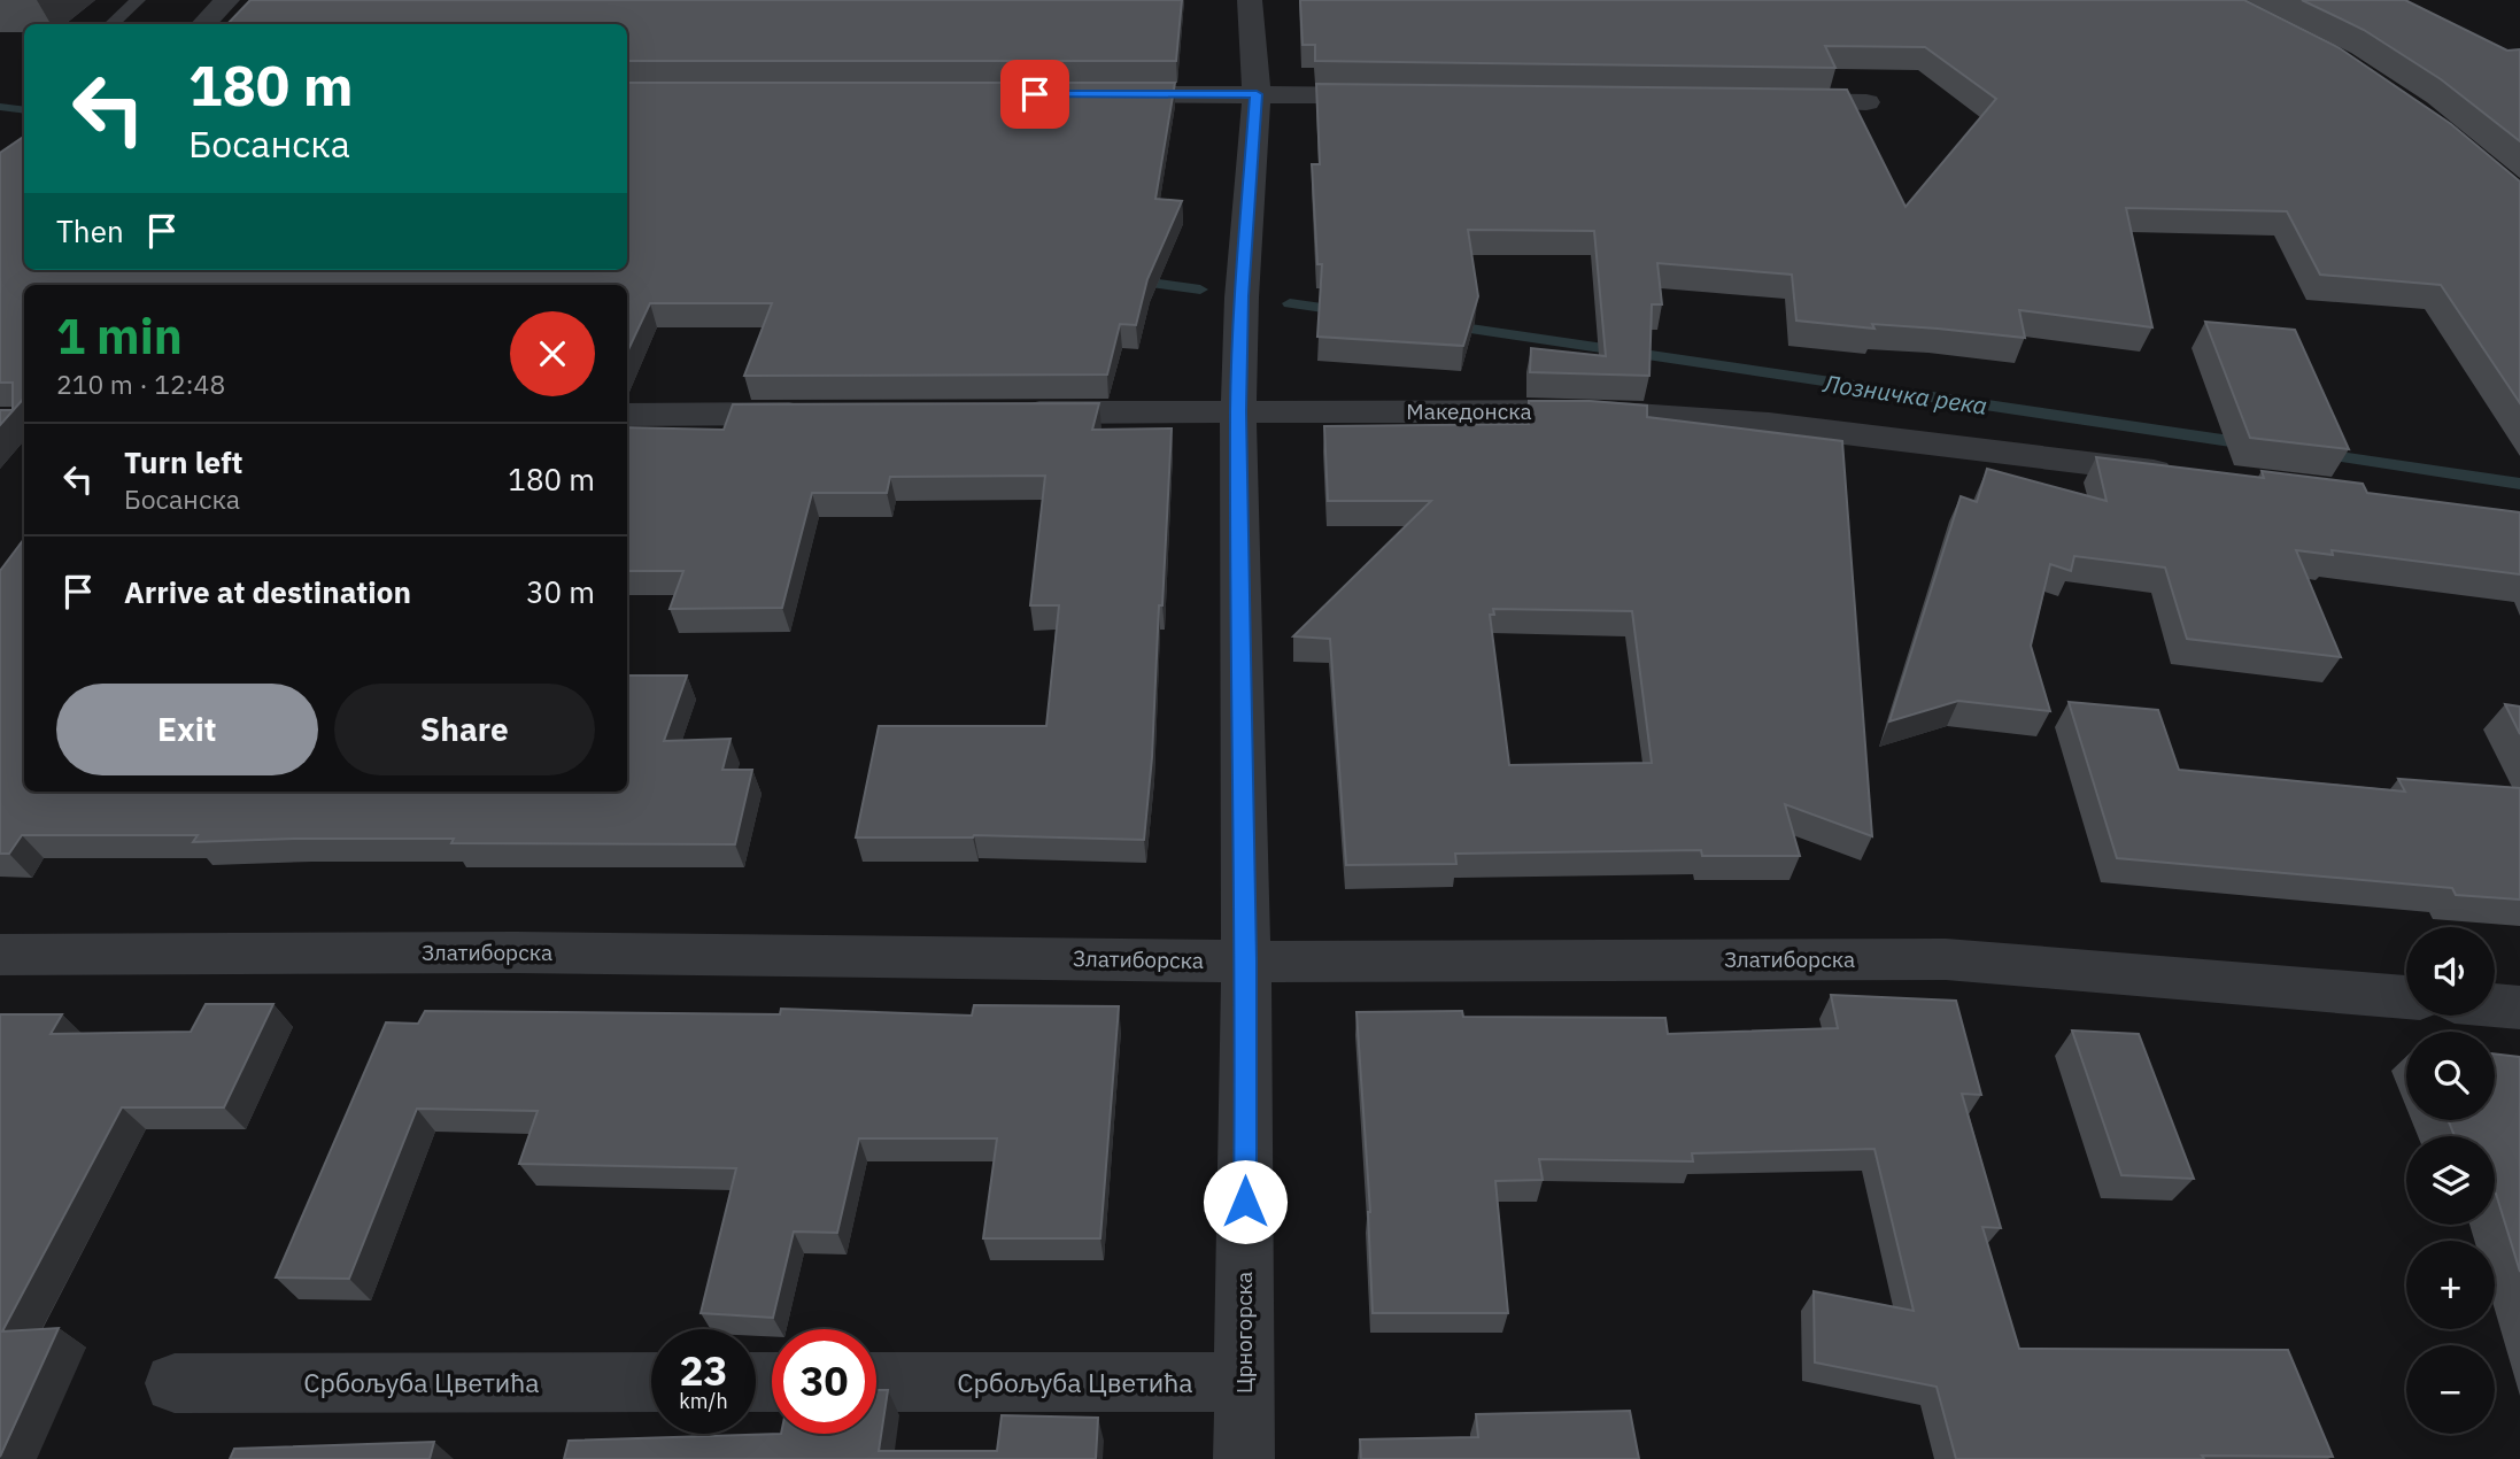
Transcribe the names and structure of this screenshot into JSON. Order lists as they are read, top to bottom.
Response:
{
  "streets": {
    "street": [
      "Македонска",
      "Златиборска",
      "Црногорска",
      "Србољуба Цветића"
    ]
  },
  "crossings": [
    ["Македонска", "Црногорска"],
    ["Златиборска", "Црногорска"],
    ["Црногорска", "Србољуба Цветића"]
  ],
  "water": ["Лозничка река"],
  "page": {
    "turn": ["180 m", "Босанска"],
    "then": "Then",
    "heading": ["1 min", "210 m · 12:48"],
    "list": [
      {
        "name": "Turn left",
        "note": "Босанска",
        "value": "180 m"
      },
      {
        "name": "Arrive at destination",
        "value": "30 m"
      }
    ],
    "buttons": ["Exit", "Share"],
    "map_buttons": ["+", "−"],
    "speed": "23 km/h",
    "limit": "30"
  }
}
